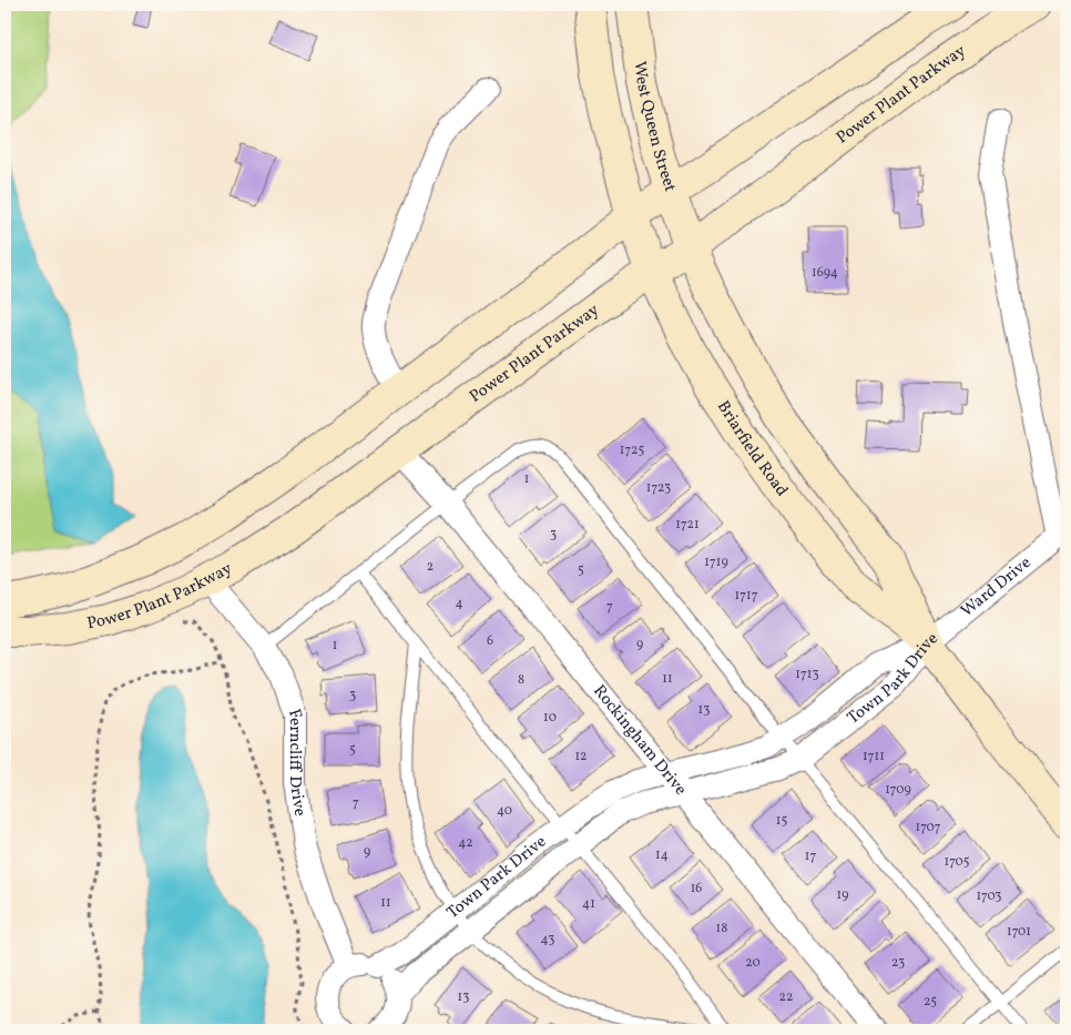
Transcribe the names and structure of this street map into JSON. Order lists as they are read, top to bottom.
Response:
{
  "streets": {
    "main road": ["Power Plant Parkway", "West Queen Street", "Briarfield Road"],
    "street": [
      "Ward Drive",
      "Town Park Drive",
      "Rockingham Drive",
      "Ferncliff Drive"
    ]
  },
  "crossings": [
    ["Power Plant Parkway", "West Queen Street"],
    ["Power Plant Parkway", "Briarfield Road"],
    ["Power Plant Parkway", "Rockingham Drive"],
    ["Power Plant Parkway", "Ferncliff Drive"],
    ["West Queen Street", "Briarfield Road"],
    ["Briarfield Road", "Ward Drive"],
    ["Briarfield Road", "Town Park Drive"],
    ["Ward Drive", "Town Park Drive"],
    ["Town Park Drive", "Rockingham Drive"]
  ],
  "house_numbers": [
    "1694",
    "1725",
    "1",
    "1723",
    "1721",
    "3",
    "1719",
    "2",
    "5",
    "1717",
    "4",
    "7",
    "6",
    "9",
    "1",
    "1713",
    "11",
    "8",
    "3",
    "13",
    "10",
    "5",
    "12",
    "1711",
    "1709",
    "7",
    "40",
    "15",
    "1707",
    "42",
    "9",
    "14",
    "17",
    "1705",
    "16",
    "19",
    "1703",
    "11",
    "41",
    "18",
    "1701",
    "43",
    "20",
    "23",
    "13",
    "22",
    "25"
  ]
}
